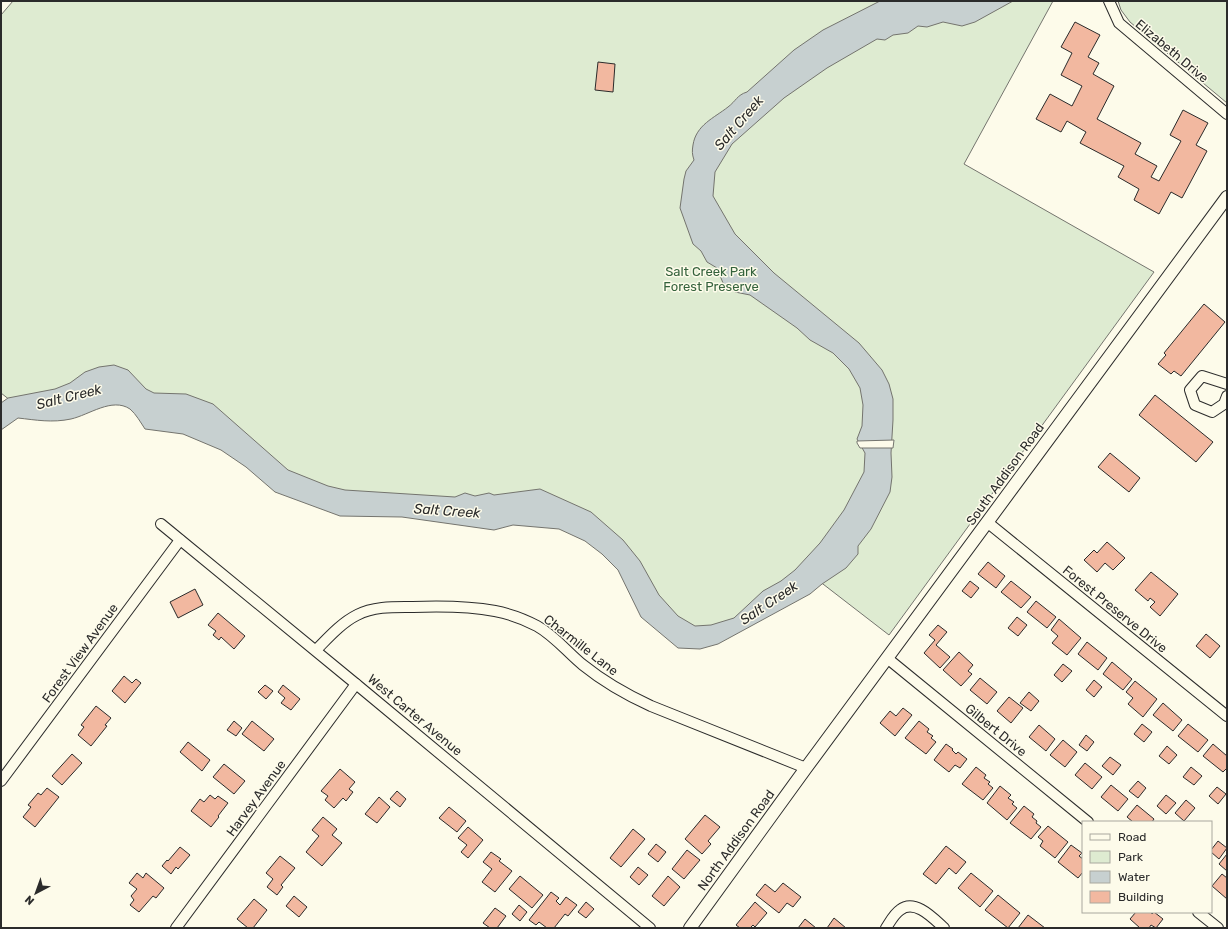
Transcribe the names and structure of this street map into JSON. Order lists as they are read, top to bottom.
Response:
{
  "streets": {
    "street": [
      "Elizabeth Drive",
      "South Addison Road",
      "Forest Preserve Drive",
      "Charmille Lane",
      "Forest View Avenue",
      "West Carter Avenue",
      "Gilbert Drive",
      "Harvey Avenue",
      "North Addison Road"
    ]
  },
  "crossings": [
    ["South Addison Road", "Forest Preserve Drive"],
    ["South Addison Road", "Charmille Lane"],
    ["South Addison Road", "Gilbert Drive"],
    ["South Addison Road", "North Addison Road"],
    ["Charmille Lane", "West Carter Avenue"],
    ["Charmille Lane", "North Addison Road"],
    ["Forest View Avenue", "West Carter Avenue"],
    ["West Carter Avenue", "Harvey Avenue"]
  ],
  "water": ["Salt Creek"],
  "parks": ["Salt Creek Park Forest Preserve"],
  "legend": [
    "Road",
    "Park",
    "Water",
    "Building"
  ],
  "north": "bottom left"
}
